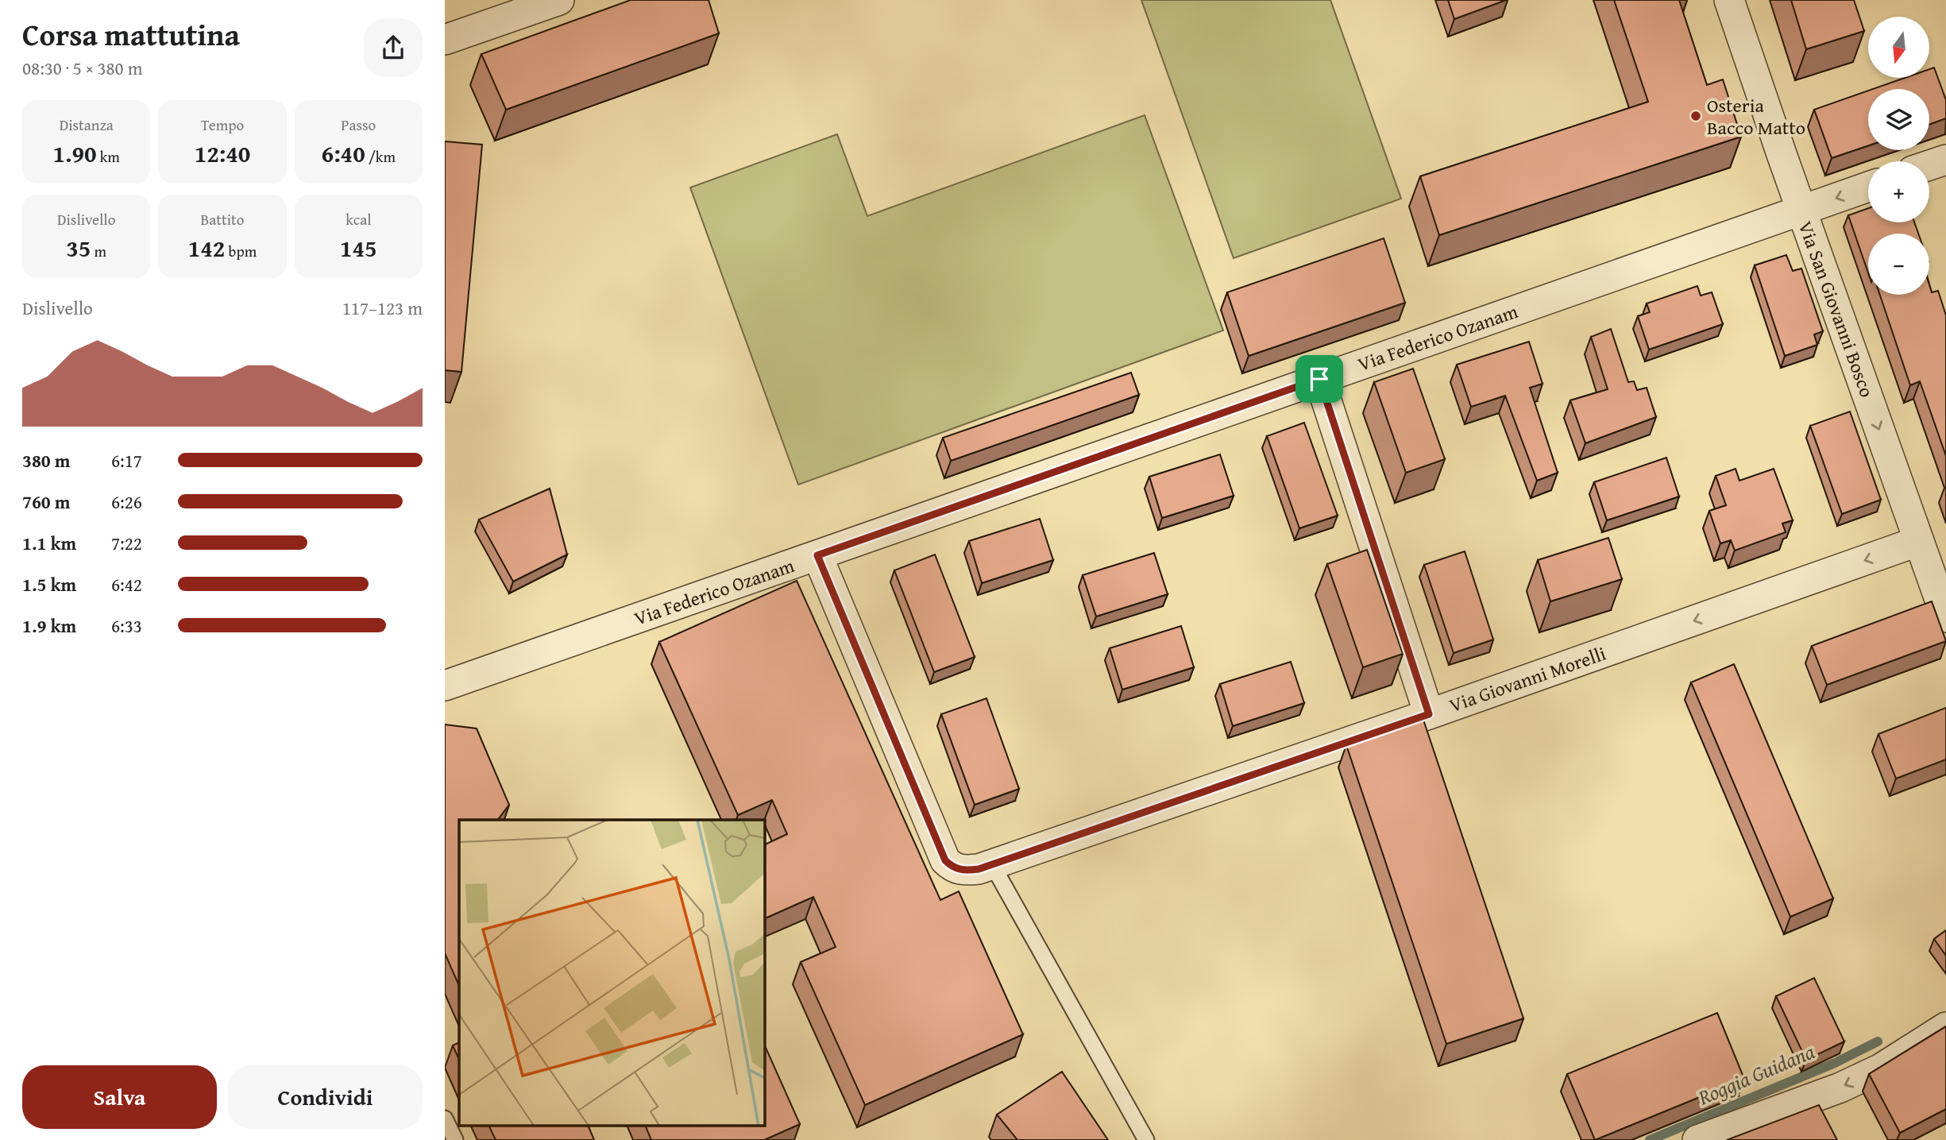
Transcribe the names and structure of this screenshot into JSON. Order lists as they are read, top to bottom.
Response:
{
  "streets": {
    "street": ["Via San Giovanni Bosco", "Via Federico Ozanam", "Via Giovanni Morelli"]
  },
  "crossings": [
    ["Via San Giovanni Bosco", "Via Federico Ozanam"],
    ["Via San Giovanni Bosco", "Via Giovanni Morelli"],
    ["Via Federico Ozanam", "Via Giovanni Morelli"]
  ],
  "one_way": ["Via San Giovanni Bosco", "Via Giovanni Morelli"],
  "water": ["Roggia Guidana"],
  "places": ["Osteria Bacco Matto"],
  "north": "bottom",
  "page": {
    "heading": ["Corsa mattutina", "08:30 · 5 × 380 m"],
    "map_buttons": ["+", "−"],
    "stats": [
      ["Distanza", "1.90 km"],
      ["Tempo", "12:40"],
      ["Passo", "6:40 /km"],
      ["Dislivello", "35 m"],
      ["Battito", "142 bpm"],
      ["kcal", "145"]
    ],
    "chart": ["Dislivello", "117–123 m"],
    "list": [
      {
        "name": "380 m",
        "note": "6:17"
      },
      {
        "name": "760 m",
        "note": "6:26"
      },
      {
        "name": "1.1 km",
        "note": "7:22"
      },
      {
        "name": "1.5 km",
        "note": "6:42"
      },
      {
        "name": "1.9 km",
        "note": "6:33"
      }
    ],
    "buttons": ["Salva", "Condividi"]
  }
}
